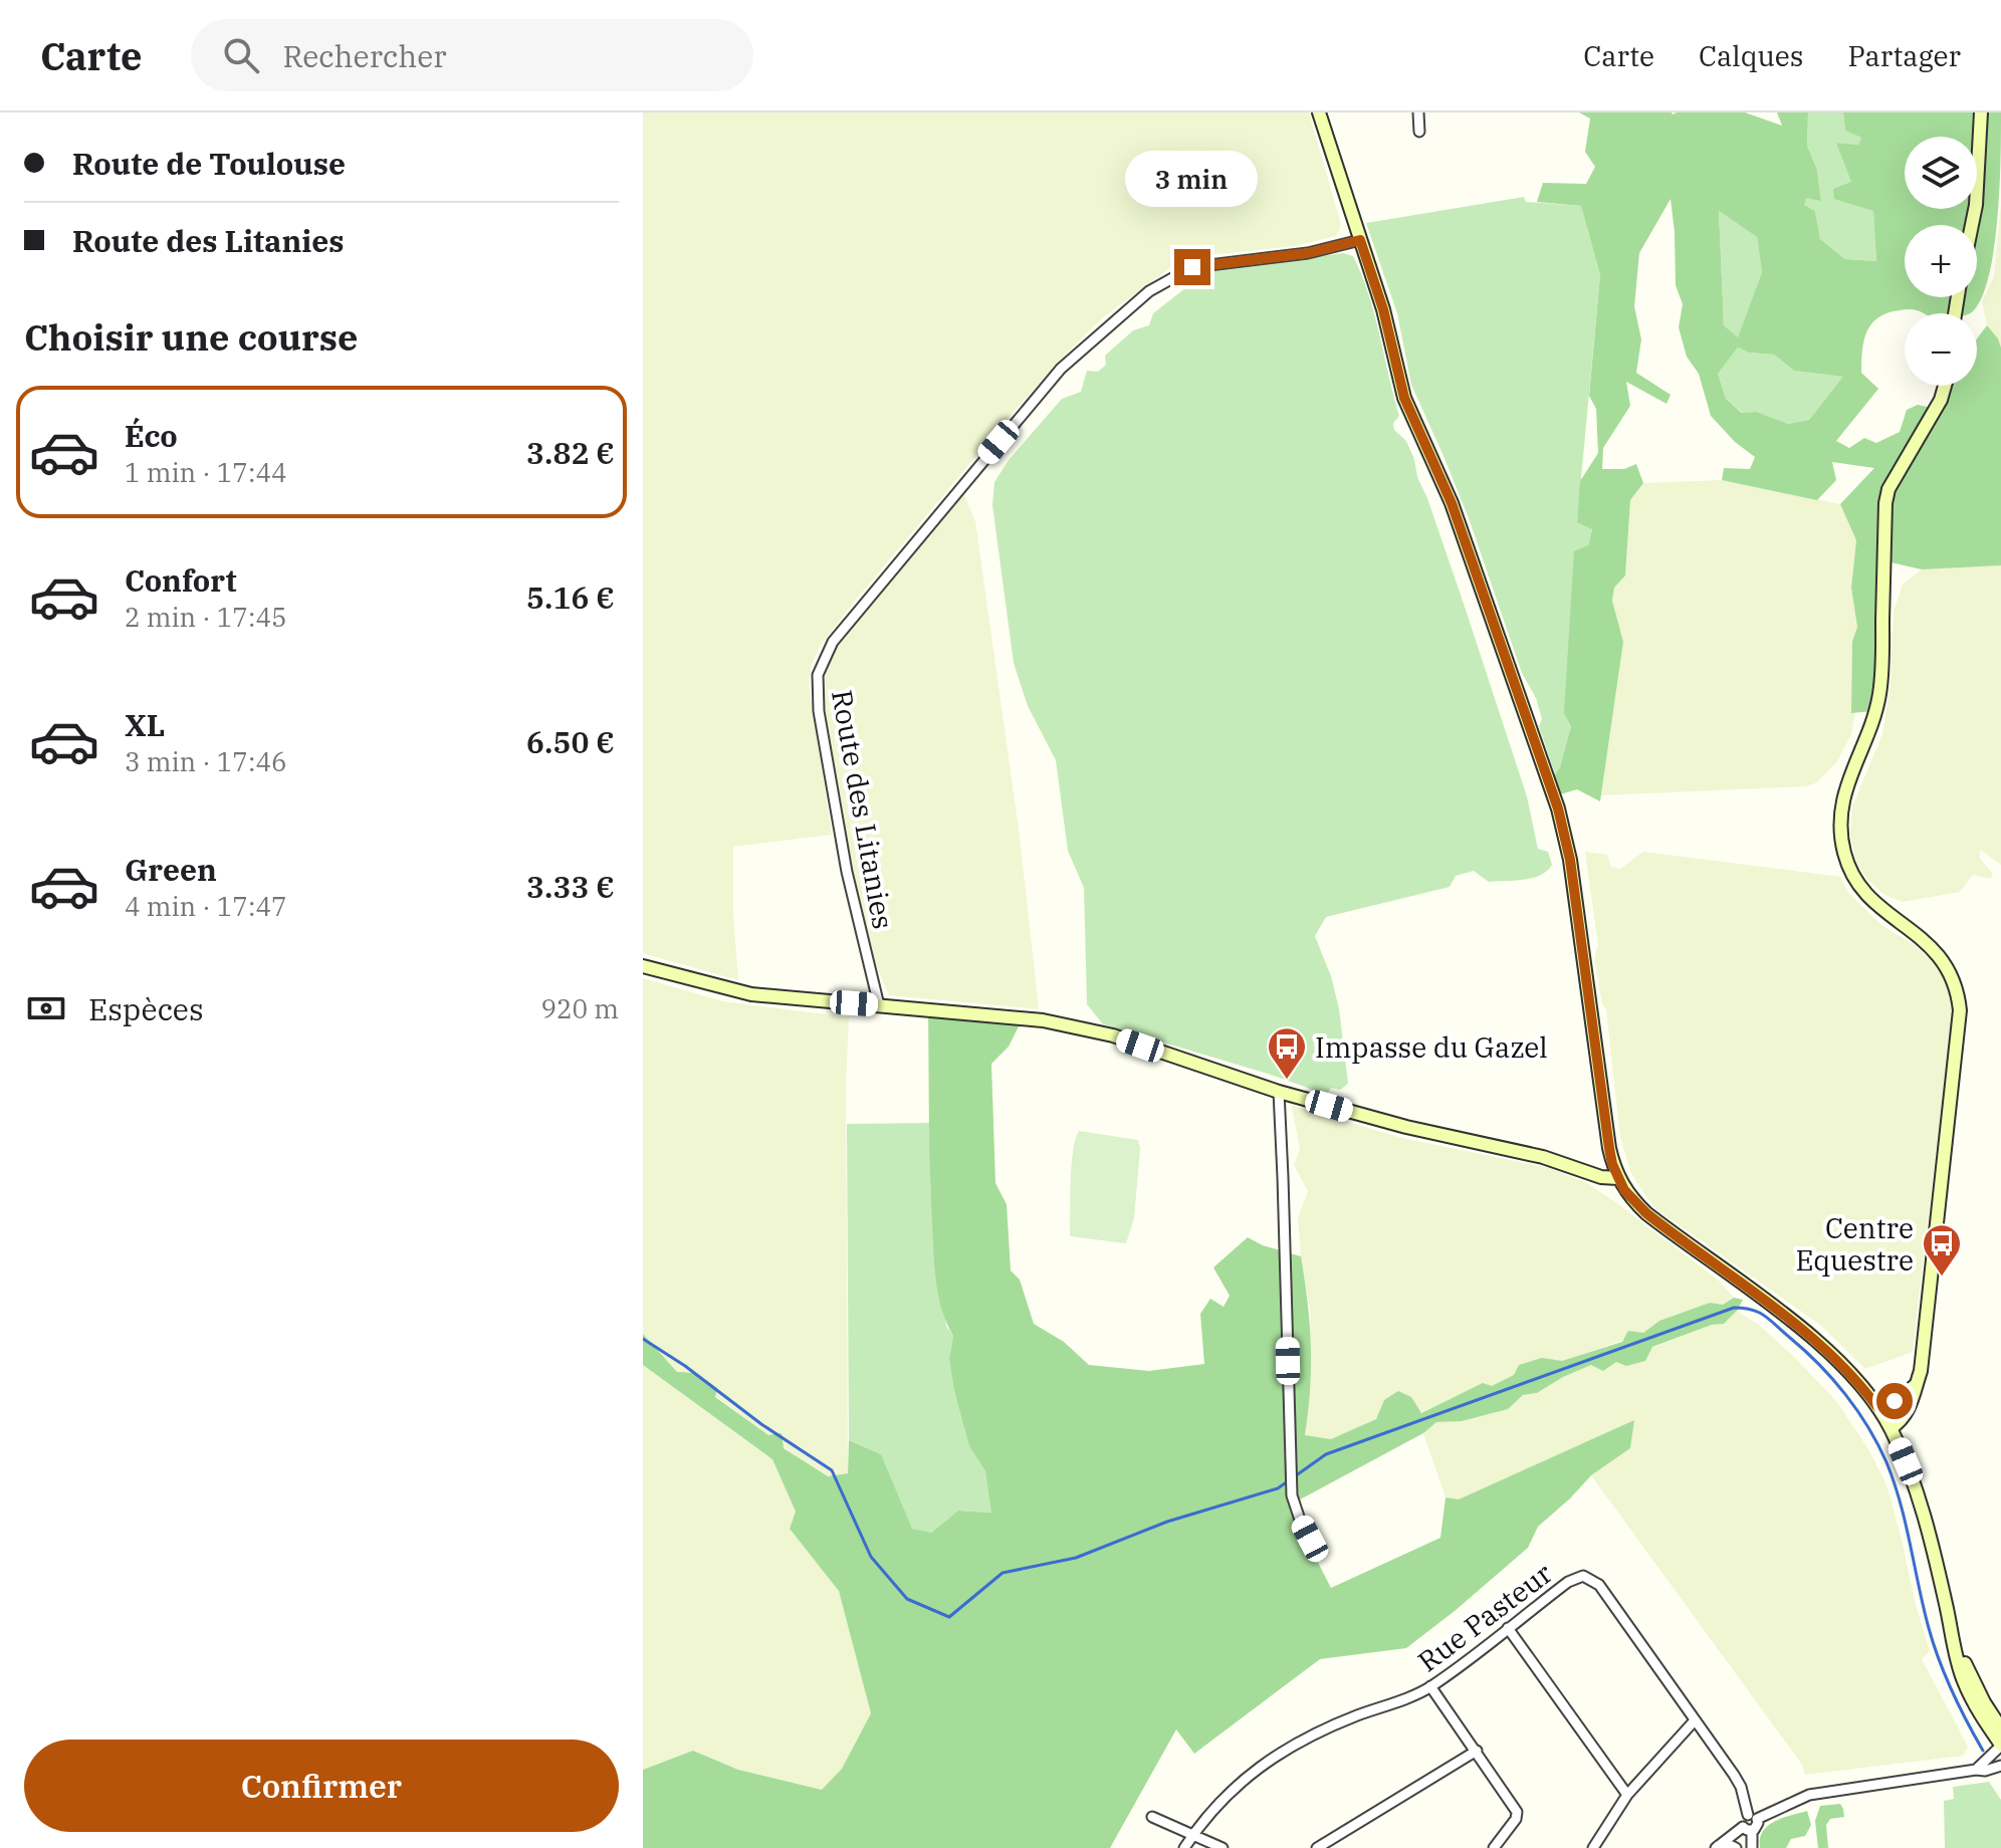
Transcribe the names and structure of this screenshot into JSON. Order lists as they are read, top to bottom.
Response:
{
  "streets": {
    "street": ["Route des Litanies", "Rue Pasteur"]
  },
  "places": {
    "bus stop": ["Impasse du Gazel", "Centre Equestre"]
  },
  "page": {
    "header": "Carte",
    "search": "Rechercher",
    "nav": ["Carte", "Calques", "Partager"],
    "banner": ["Route de Toulouse", "Route des Litanies"],
    "map_buttons": ["+", "−"],
    "bubble": "3 min",
    "heading": "Choisir une course",
    "list": [
      {
        "name": "Éco",
        "note": "1 min · 17:44",
        "value": "3.82 €"
      },
      {
        "name": "Confort",
        "note": "2 min · 17:45",
        "value": "5.16 €"
      },
      {
        "name": "XL",
        "note": "3 min · 17:46",
        "value": "6.50 €"
      },
      {
        "name": "Green",
        "note": "4 min · 17:47",
        "value": "3.33 €"
      }
    ],
    "pay": ["Espèces", "920 m"],
    "buttons": "Confirmer"
  }
}
